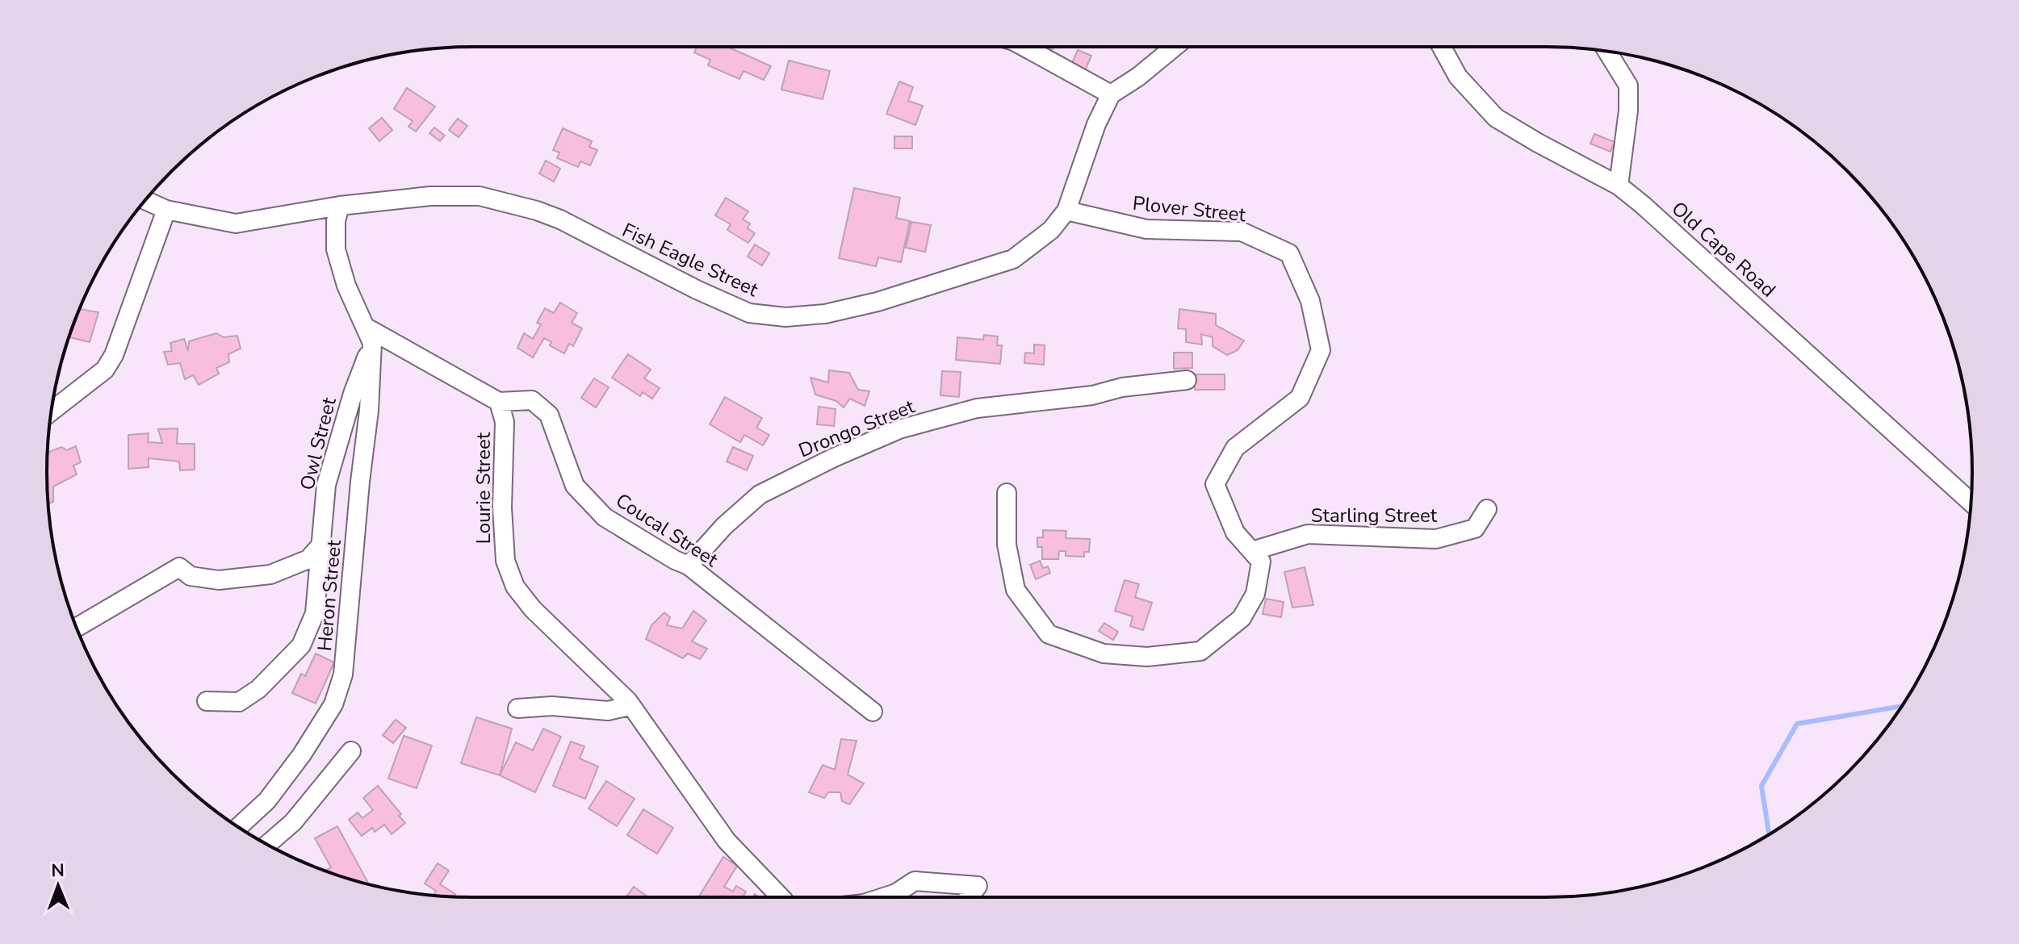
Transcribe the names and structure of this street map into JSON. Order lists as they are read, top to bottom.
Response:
{
  "streets": {
    "street": [
      "Plover Street",
      "Old Cape Road",
      "Fish Eagle Street",
      "Drongo Street",
      "Owl Street",
      "Lourie Street",
      "Starling Street",
      "Coucal Street",
      "Heron Street"
    ]
  },
  "crossings": [
    ["Plover Street", "Fish Eagle Street"],
    ["Plover Street", "Starling Street"],
    ["Drongo Street", "Coucal Street"],
    ["Owl Street", "Heron Street"],
    ["Lourie Street", "Coucal Street"]
  ],
  "north": "top"
}
